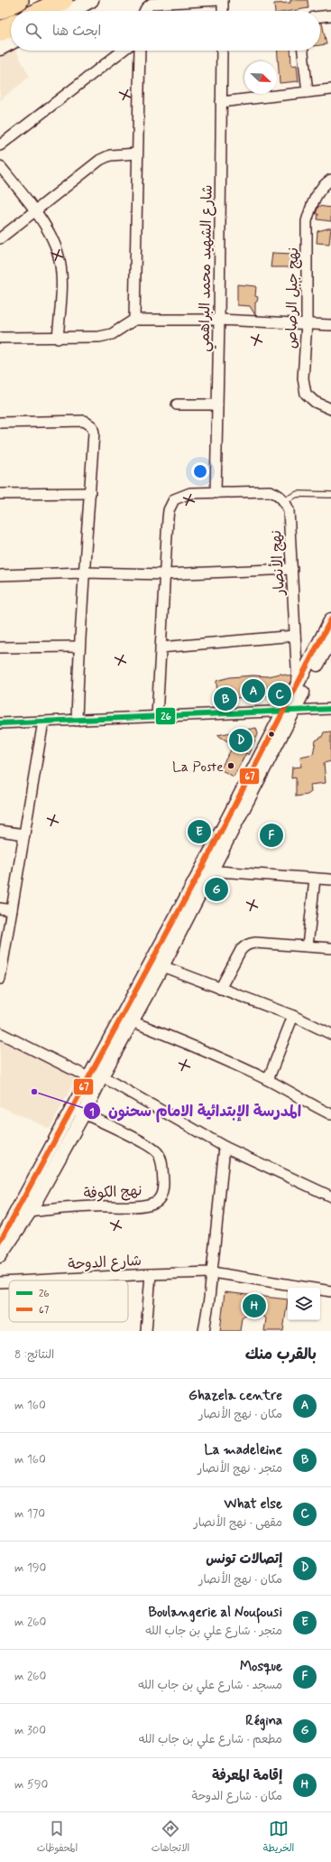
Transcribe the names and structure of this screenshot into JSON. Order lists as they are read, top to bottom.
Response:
{
  "streets": {
    "street": [
      "شارع الشهيد محمد البراهمي",
      "نهج جبل الرصاص",
      "نهج الأنصار",
      "نهج الكوفة",
      "شارع الدوحة"
    ]
  },
  "places": ["La Poste", "المدرسة الإبتدائية الامام سحنون"],
  "lines": ["transit line 67", "transit line 26"],
  "legend": ["26", "67"],
  "north": "bottom right",
  "page": {
    "search": "ابحث هنا",
    "pins": [
      "A",
      "C",
      "B",
      "D",
      "E",
      "F",
      "G",
      "H"
    ],
    "heading": ["بالقرب منك", "النتائج: 8"],
    "list": [
      {
        "mark": "A",
        "name": "Ghazela centre",
        "note": "مكان · نهج الأنصار",
        "value": "160 m"
      },
      {
        "mark": "B",
        "name": "La madeleine",
        "note": "متجر · نهج الأنصار",
        "value": "160 m"
      },
      {
        "mark": "C",
        "name": "What else",
        "note": "مقهى · نهج الأنصار",
        "value": "170 m"
      },
      {
        "mark": "D",
        "name": "إتصالات تونس",
        "note": "مكان · نهج الأنصار",
        "value": "190 m"
      },
      {
        "mark": "E",
        "name": "Boulangerie al Noufousi",
        "note": "متجر · شارع علي بن جاب الله",
        "value": "260 m"
      },
      {
        "mark": "F",
        "name": "Mosque",
        "note": "مسجد · شارع علي بن جاب الله",
        "value": "260 m"
      },
      {
        "mark": "G",
        "name": "Régina",
        "note": "مطعم · شارع علي بن جاب الله",
        "value": "300 m"
      },
      {
        "mark": "H",
        "name": "إقامة المعرفة",
        "note": "مكان · شارع الدوحة",
        "value": "590 m"
      }
    ],
    "nav": ["الخريطة", "الاتجاهات", "المحفوظات"]
  }
}
